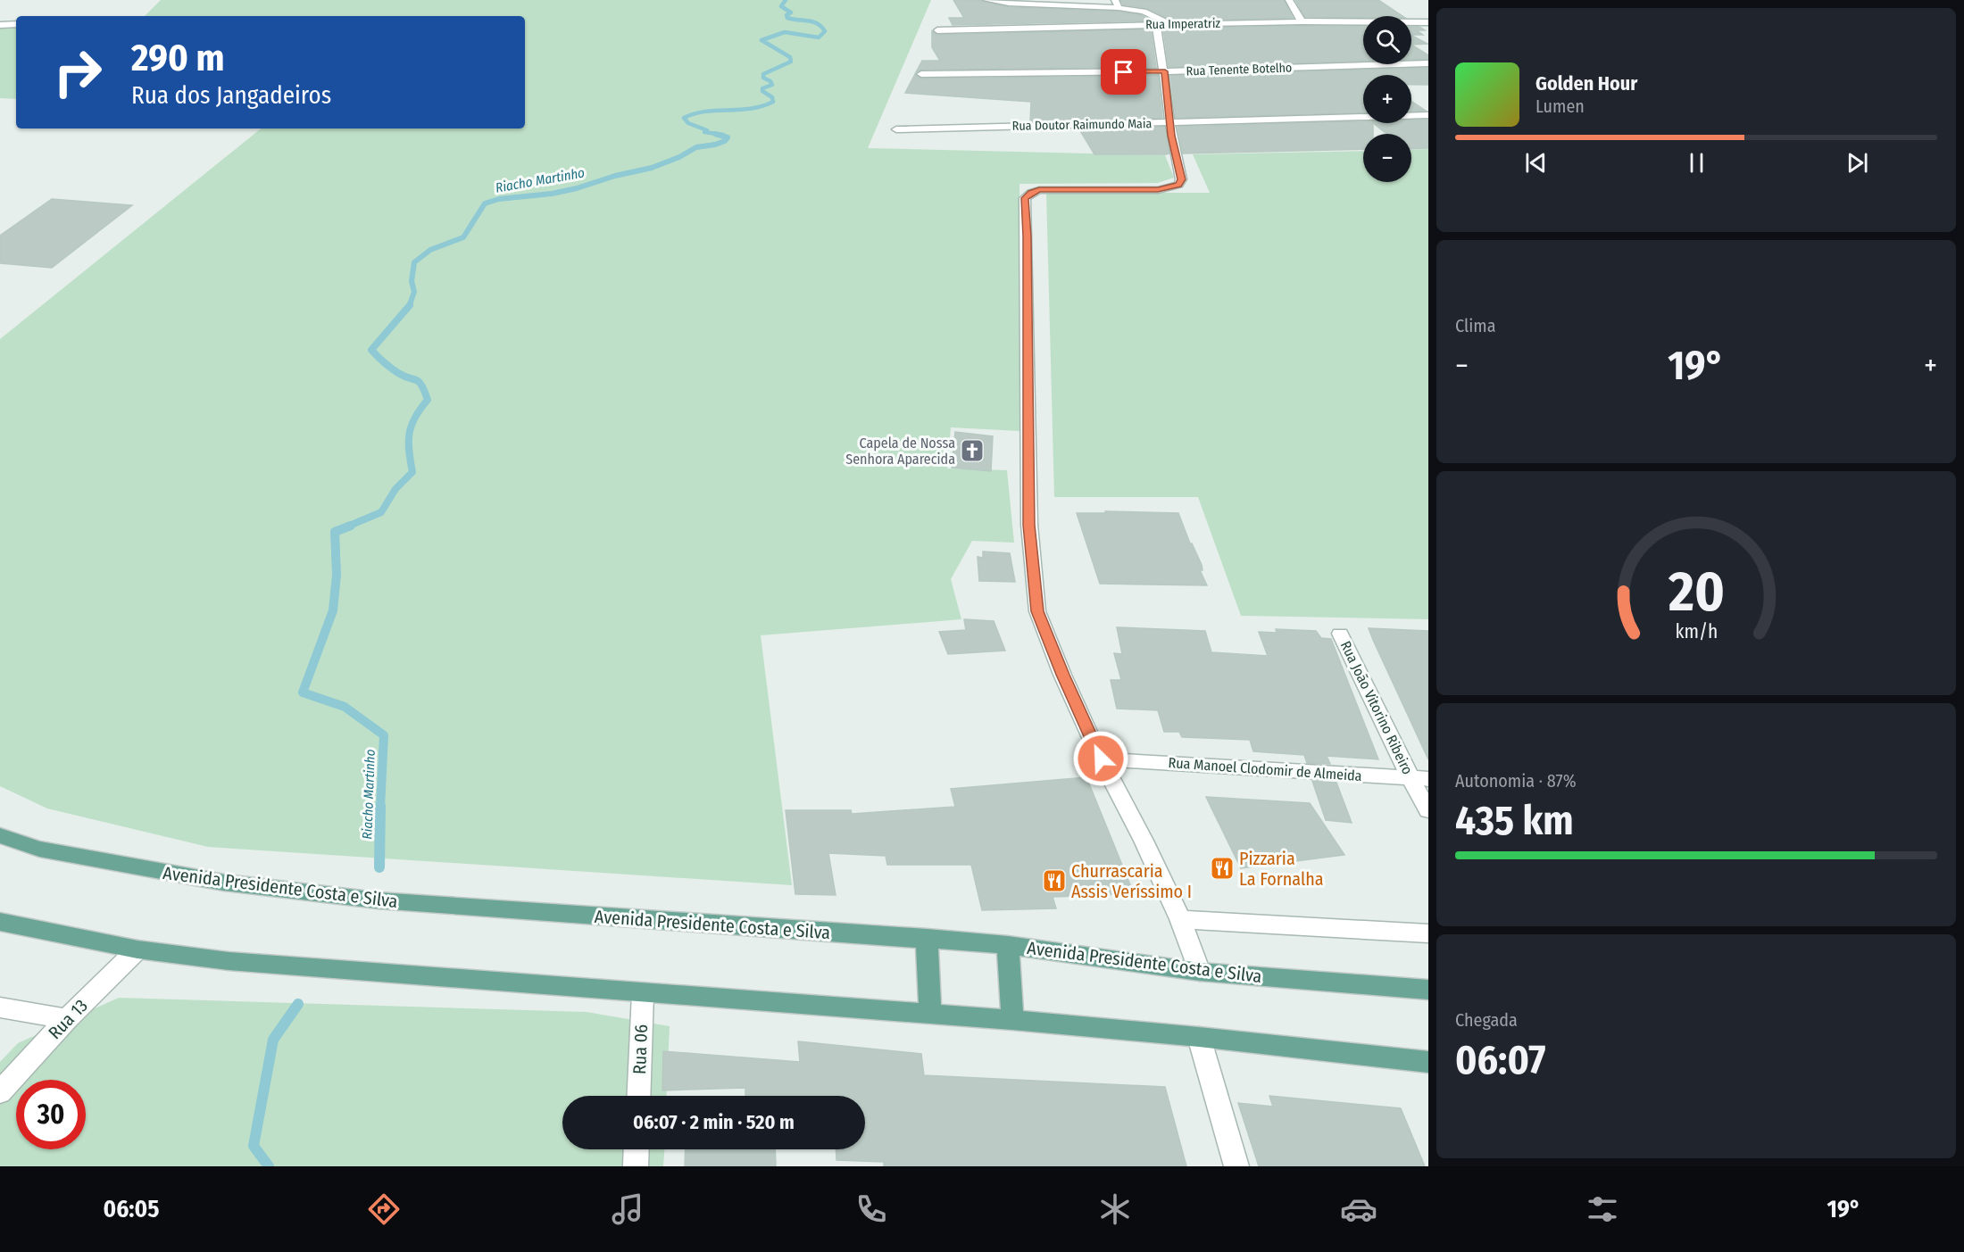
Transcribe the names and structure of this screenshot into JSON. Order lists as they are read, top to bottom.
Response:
{
  "streets": {
    "main road": ["Avenida Presidente Costa e Silva"],
    "street": [
      "Rua Imperatriz",
      "Rua Tenente Botelho",
      "Rua Doutor Raimundo Maia",
      "Rua João Vitorino Ribeiro",
      "Rua Manoel Clodomir de Almeida",
      "Rua 13",
      "Rua 06"
    ]
  },
  "crossings": [
    ["Rua João Vitorino Ribeiro", "Rua Manoel Clodomir de Almeida"]
  ],
  "water": ["Riacho Martinho"],
  "places": {
    "church": ["Capela de Nossa Senhora Aparecida"],
    "restaurant": ["Pizzaria La Fornalha", "Churrascaria Assis Veríssimo I"]
  },
  "page": {
    "map_buttons": ["+", "−"],
    "turn": ["290 m", "Rua dos Jangadeiros"],
    "song": ["Golden Hour", "Lumen"],
    "tile": [
      "Clima",
      ["Autonomia · 87%", "435 km"],
      ["Chegada", "06:07"]
    ],
    "heat": ["−", "19°", "+"],
    "limit": "30",
    "trip": "06:07 · 2 min · 520 m",
    "tabs": ["06:05", "19°"],
    "gauge": ["20", "km/h"]
  }
}
